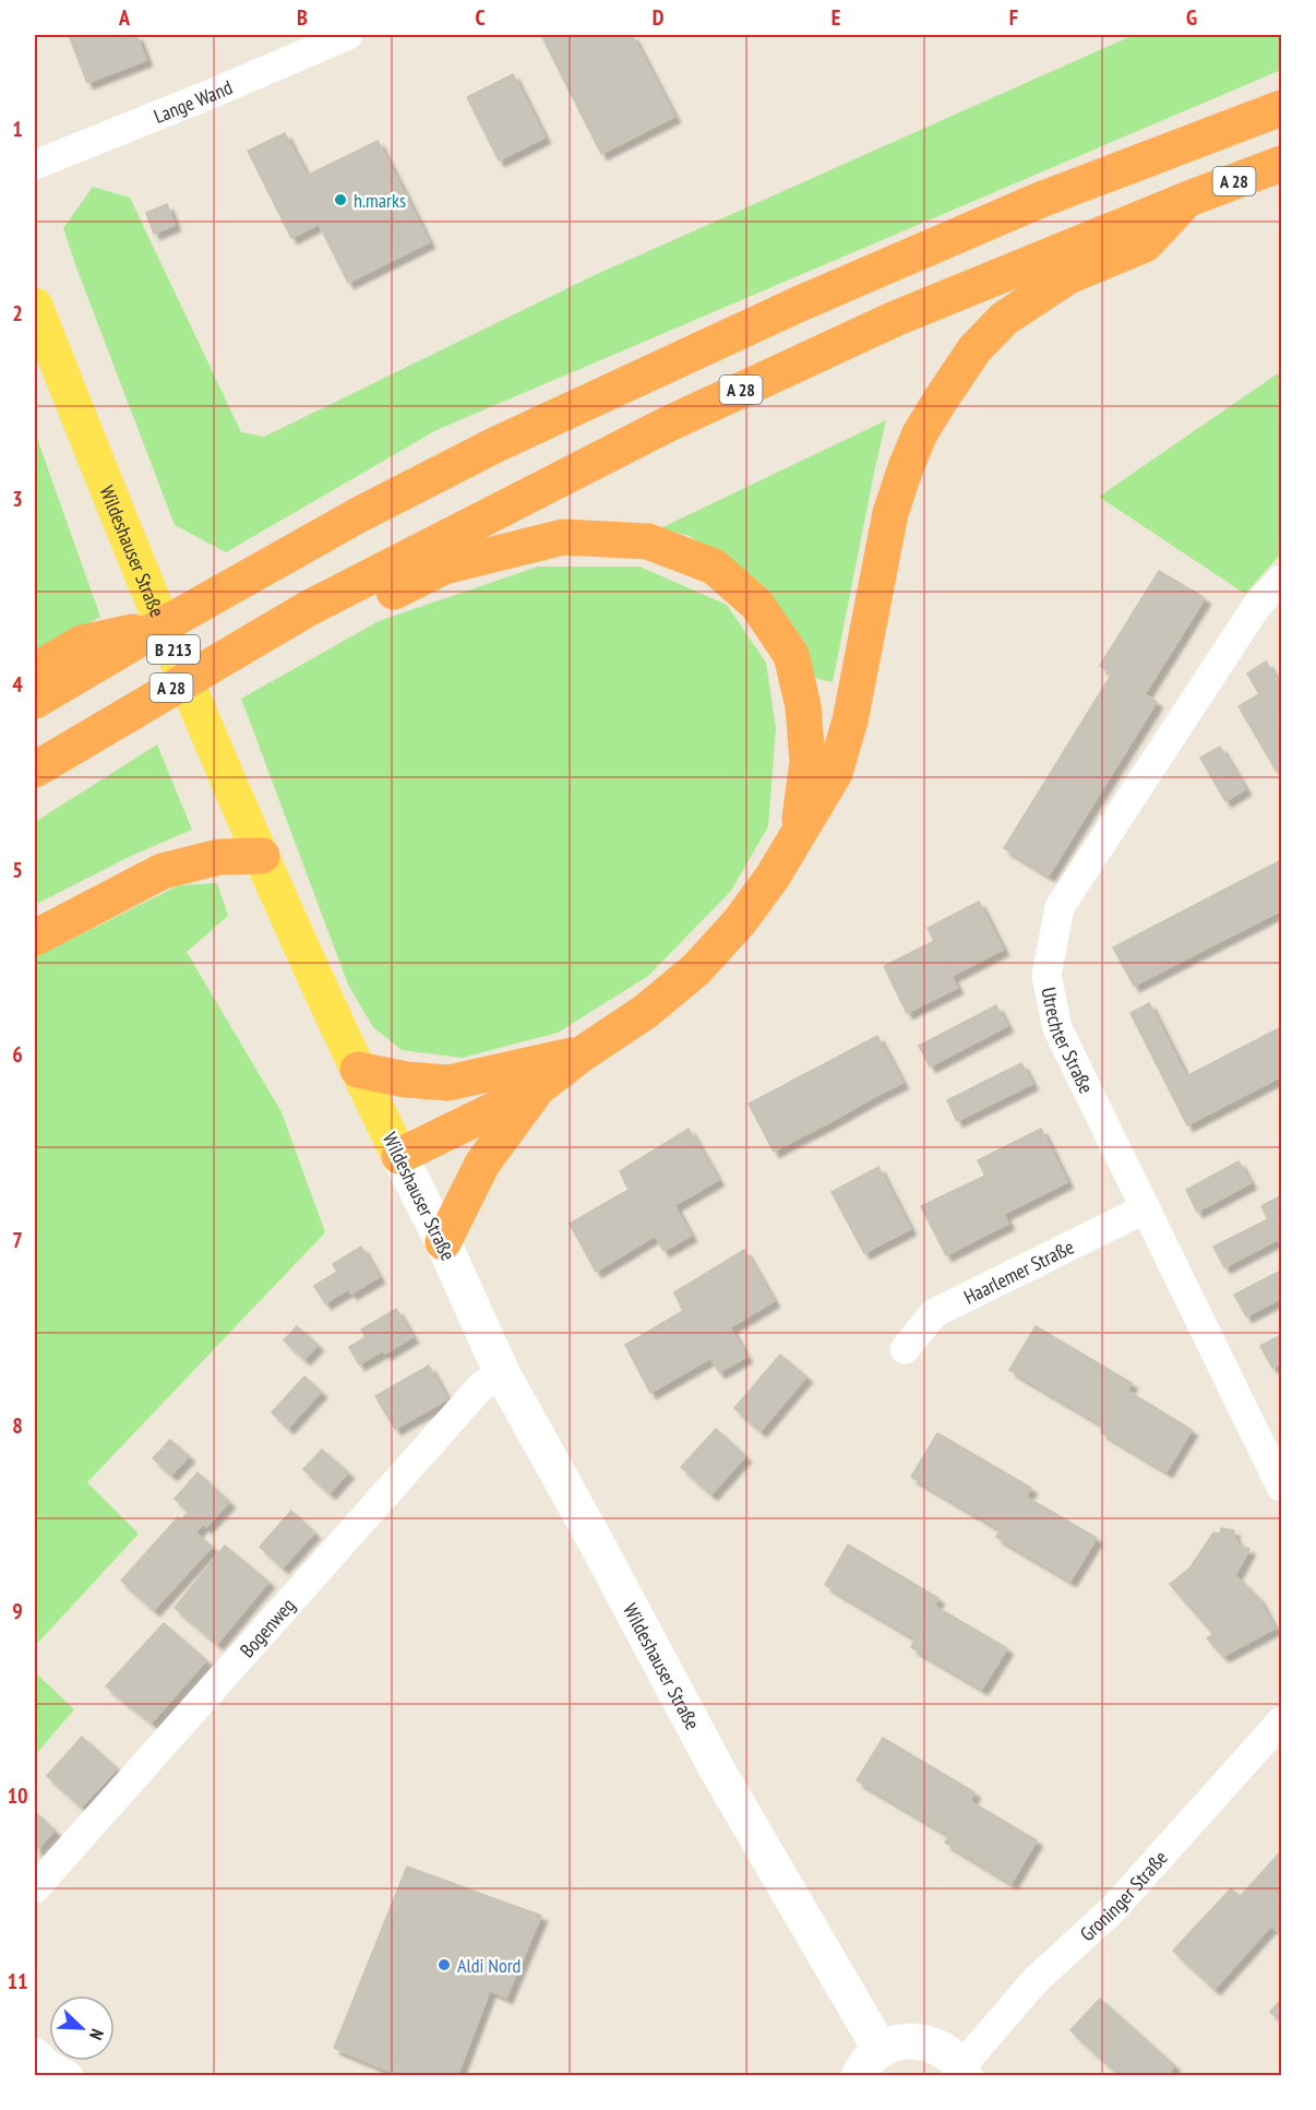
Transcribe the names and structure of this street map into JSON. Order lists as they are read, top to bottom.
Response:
{
  "streets": {
    "highway": ["A 28"],
    "main road": ["Wildeshauser Straße", "B 213"],
    "street": [
      "Lange Wand",
      "Utrechter Straße",
      "Haarlemer Straße",
      "Bogenweg",
      "Groninger Straße"
    ]
  },
  "crossings": [
    ["Wildeshauser Straße", "Bogenweg"],
    ["Wildeshauser Straße", "Groninger Straße"],
    ["Utrechter Straße", "Haarlemer Straße"]
  ],
  "places": ["h.marks", "Aldi Nord"],
  "north": "bottom right",
  "grid": {
    "columns": [
      "A",
      "B",
      "C",
      "D",
      "E",
      "F",
      "G"
    ],
    "rows": [
      "1",
      "2",
      "3",
      "4",
      "5",
      "6",
      "7",
      "8",
      "9",
      "10",
      "11"
    ]
  }
}
